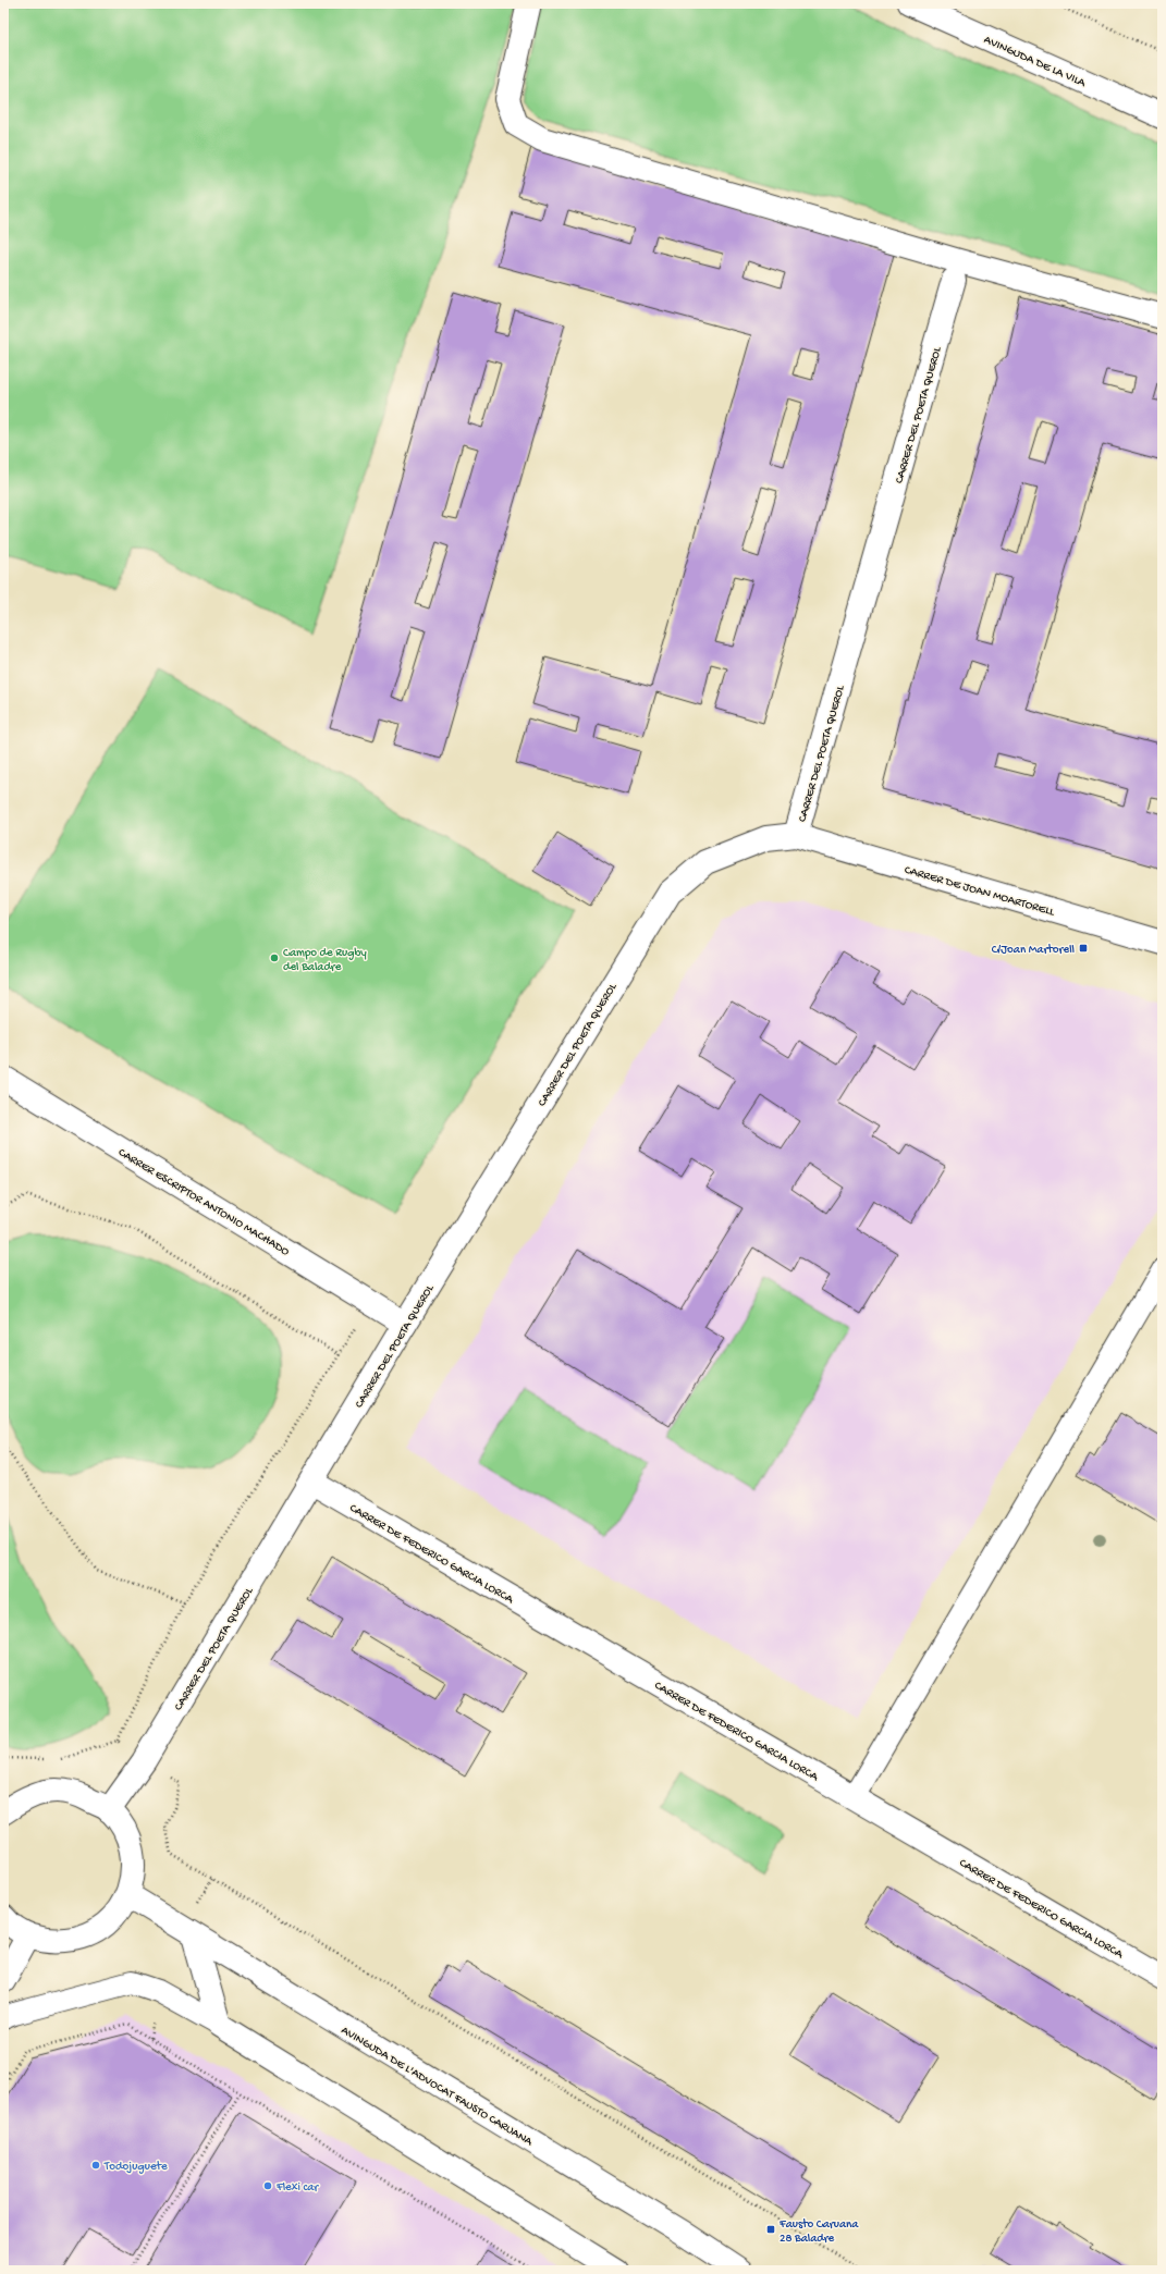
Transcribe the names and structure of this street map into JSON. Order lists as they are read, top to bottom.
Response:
{
  "streets": {
    "street": [
      "AVINGUDA DE LA VILA",
      "CARRER DEL POETA QUEROL",
      "CARRER DE JOAN MOARTORELL",
      "CARRER ESCRIPTOR ANTONIO MACHADO",
      "CARRER DE FEDERICO GARCIA LORCA",
      "AVINGUDA DE L'ADVOCAT FAUSTO CARUANA"
    ]
  },
  "crossings": [
    ["CARRER DEL POETA QUEROL", "CARRER DE JOAN MOARTORELL"],
    ["CARRER DEL POETA QUEROL", "CARRER ESCRIPTOR ANTONIO MACHADO"],
    ["CARRER DEL POETA QUEROL", "CARRER DE FEDERICO GARCIA LORCA"]
  ],
  "places": {
    "transit": ["C/Joan Martorell", "Fausto Caruana 28 Baladre"],
    "other": ["Campo de Rugby del Baladre", "Todojuguete", "Flexi car"]
  }
}
